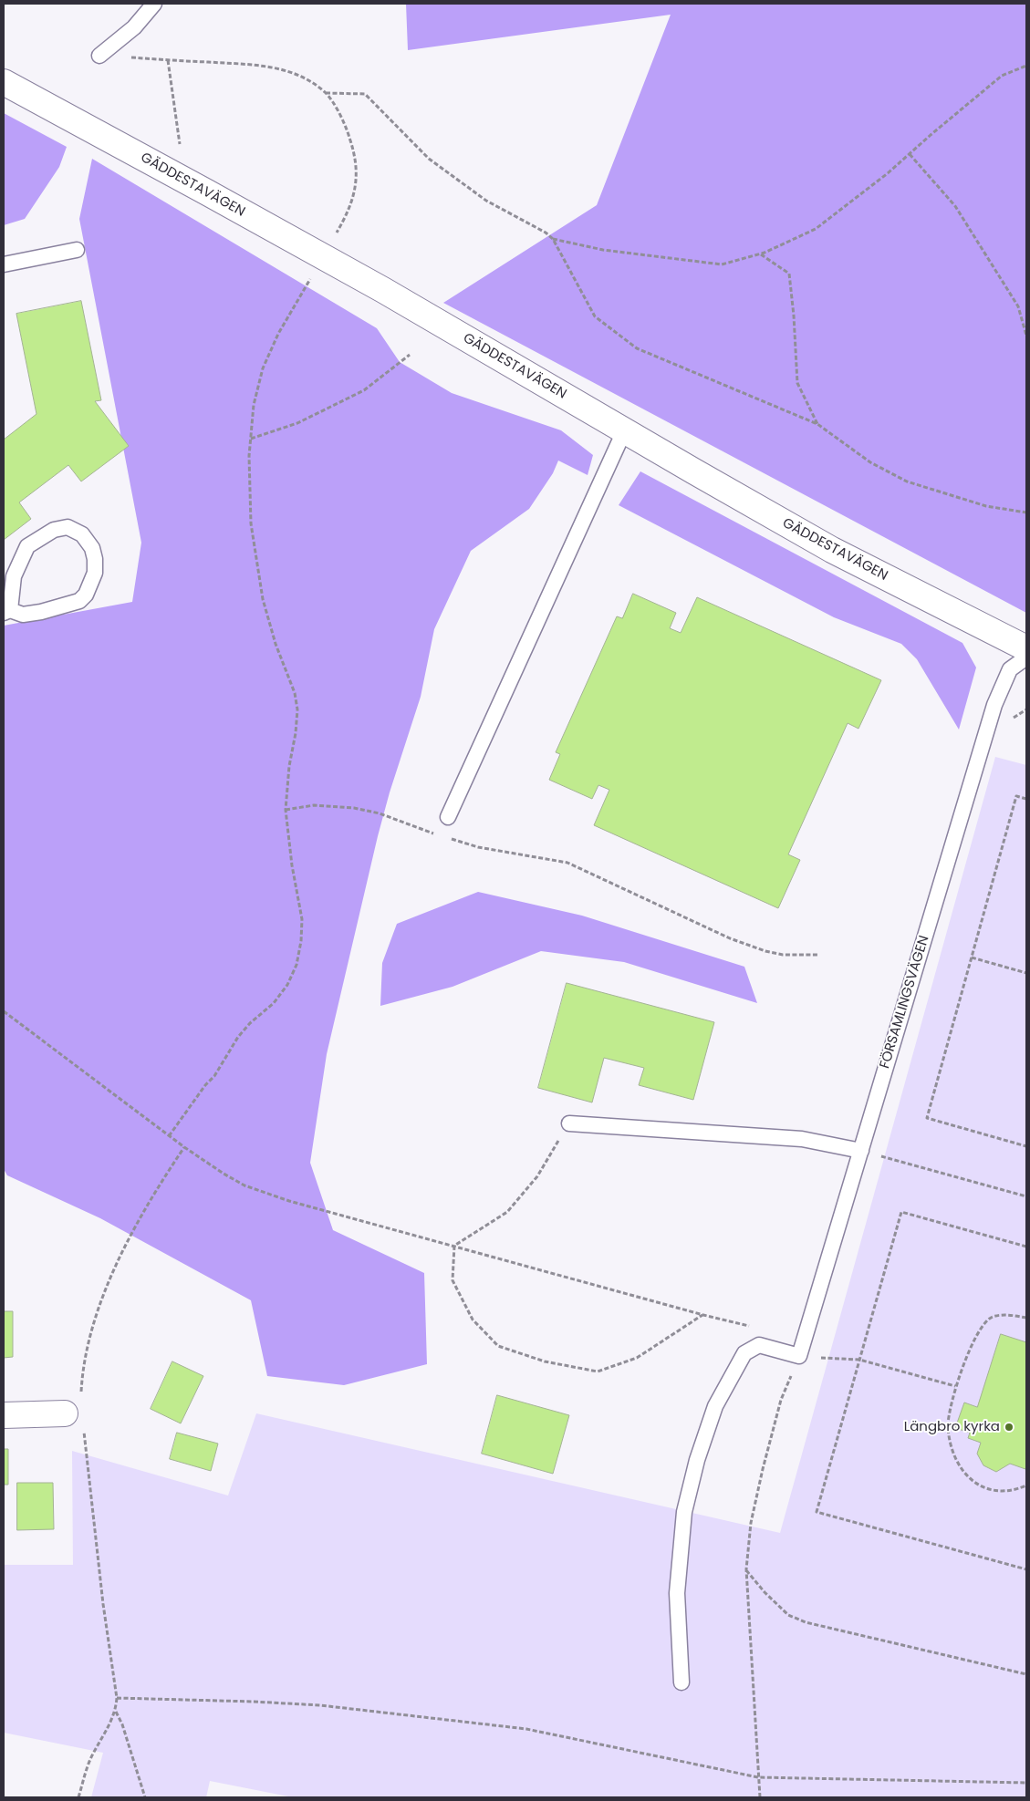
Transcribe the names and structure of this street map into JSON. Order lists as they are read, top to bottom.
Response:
{
  "streets": {
    "street": ["GÄDDESTAVÄGEN"],
    "lane": ["FÖRSAMLINGSVÄGEN"]
  },
  "places": ["Längbro kyrka"]
}
